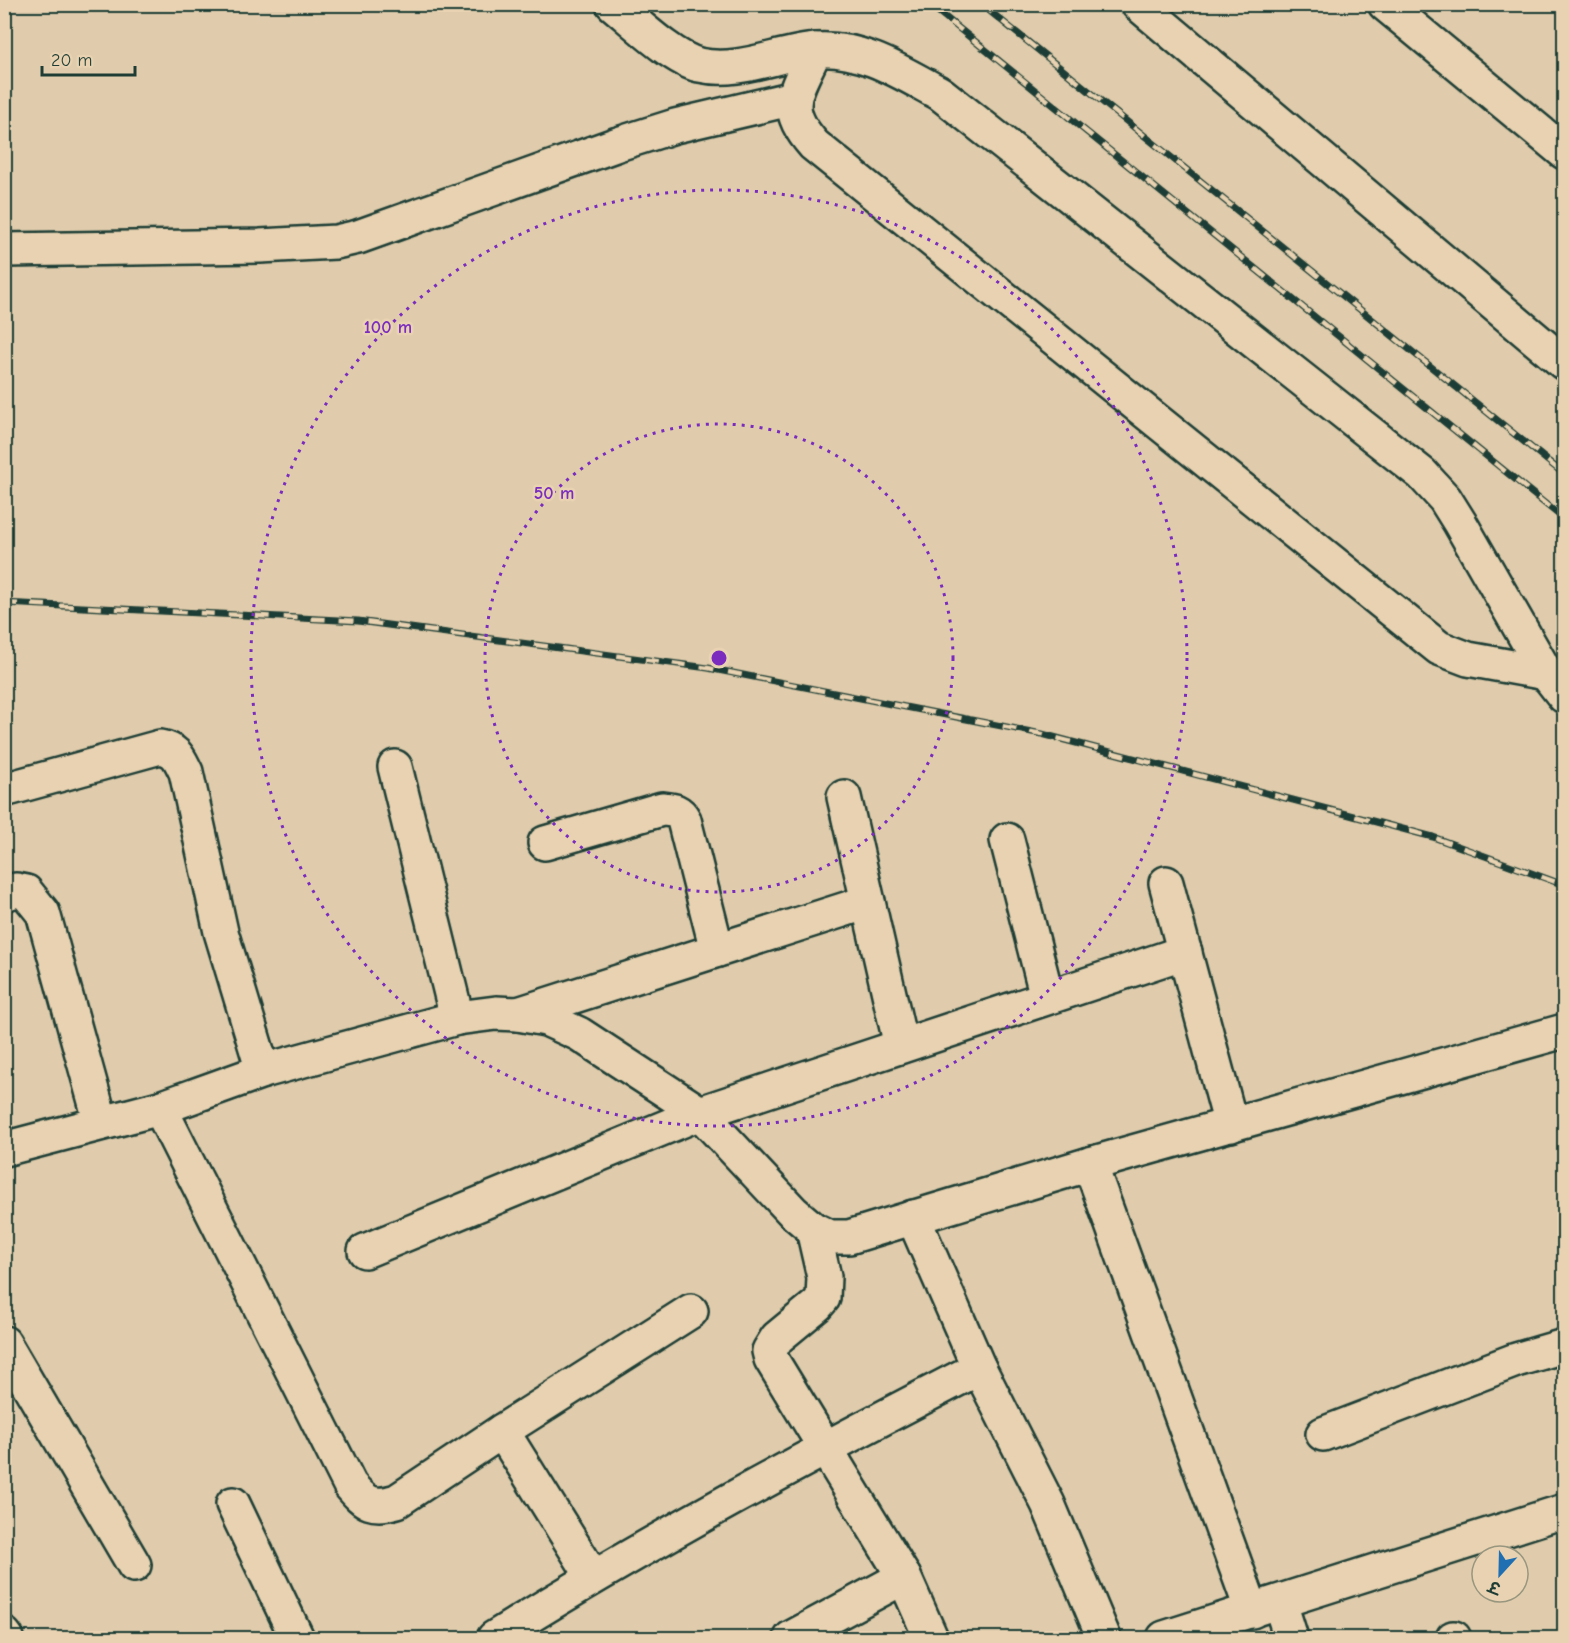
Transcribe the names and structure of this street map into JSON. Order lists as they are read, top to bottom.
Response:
{
  "scale_bar": "20 m",
  "north": "bottom",
  "rings": ["100 m", "50 m"]
}
